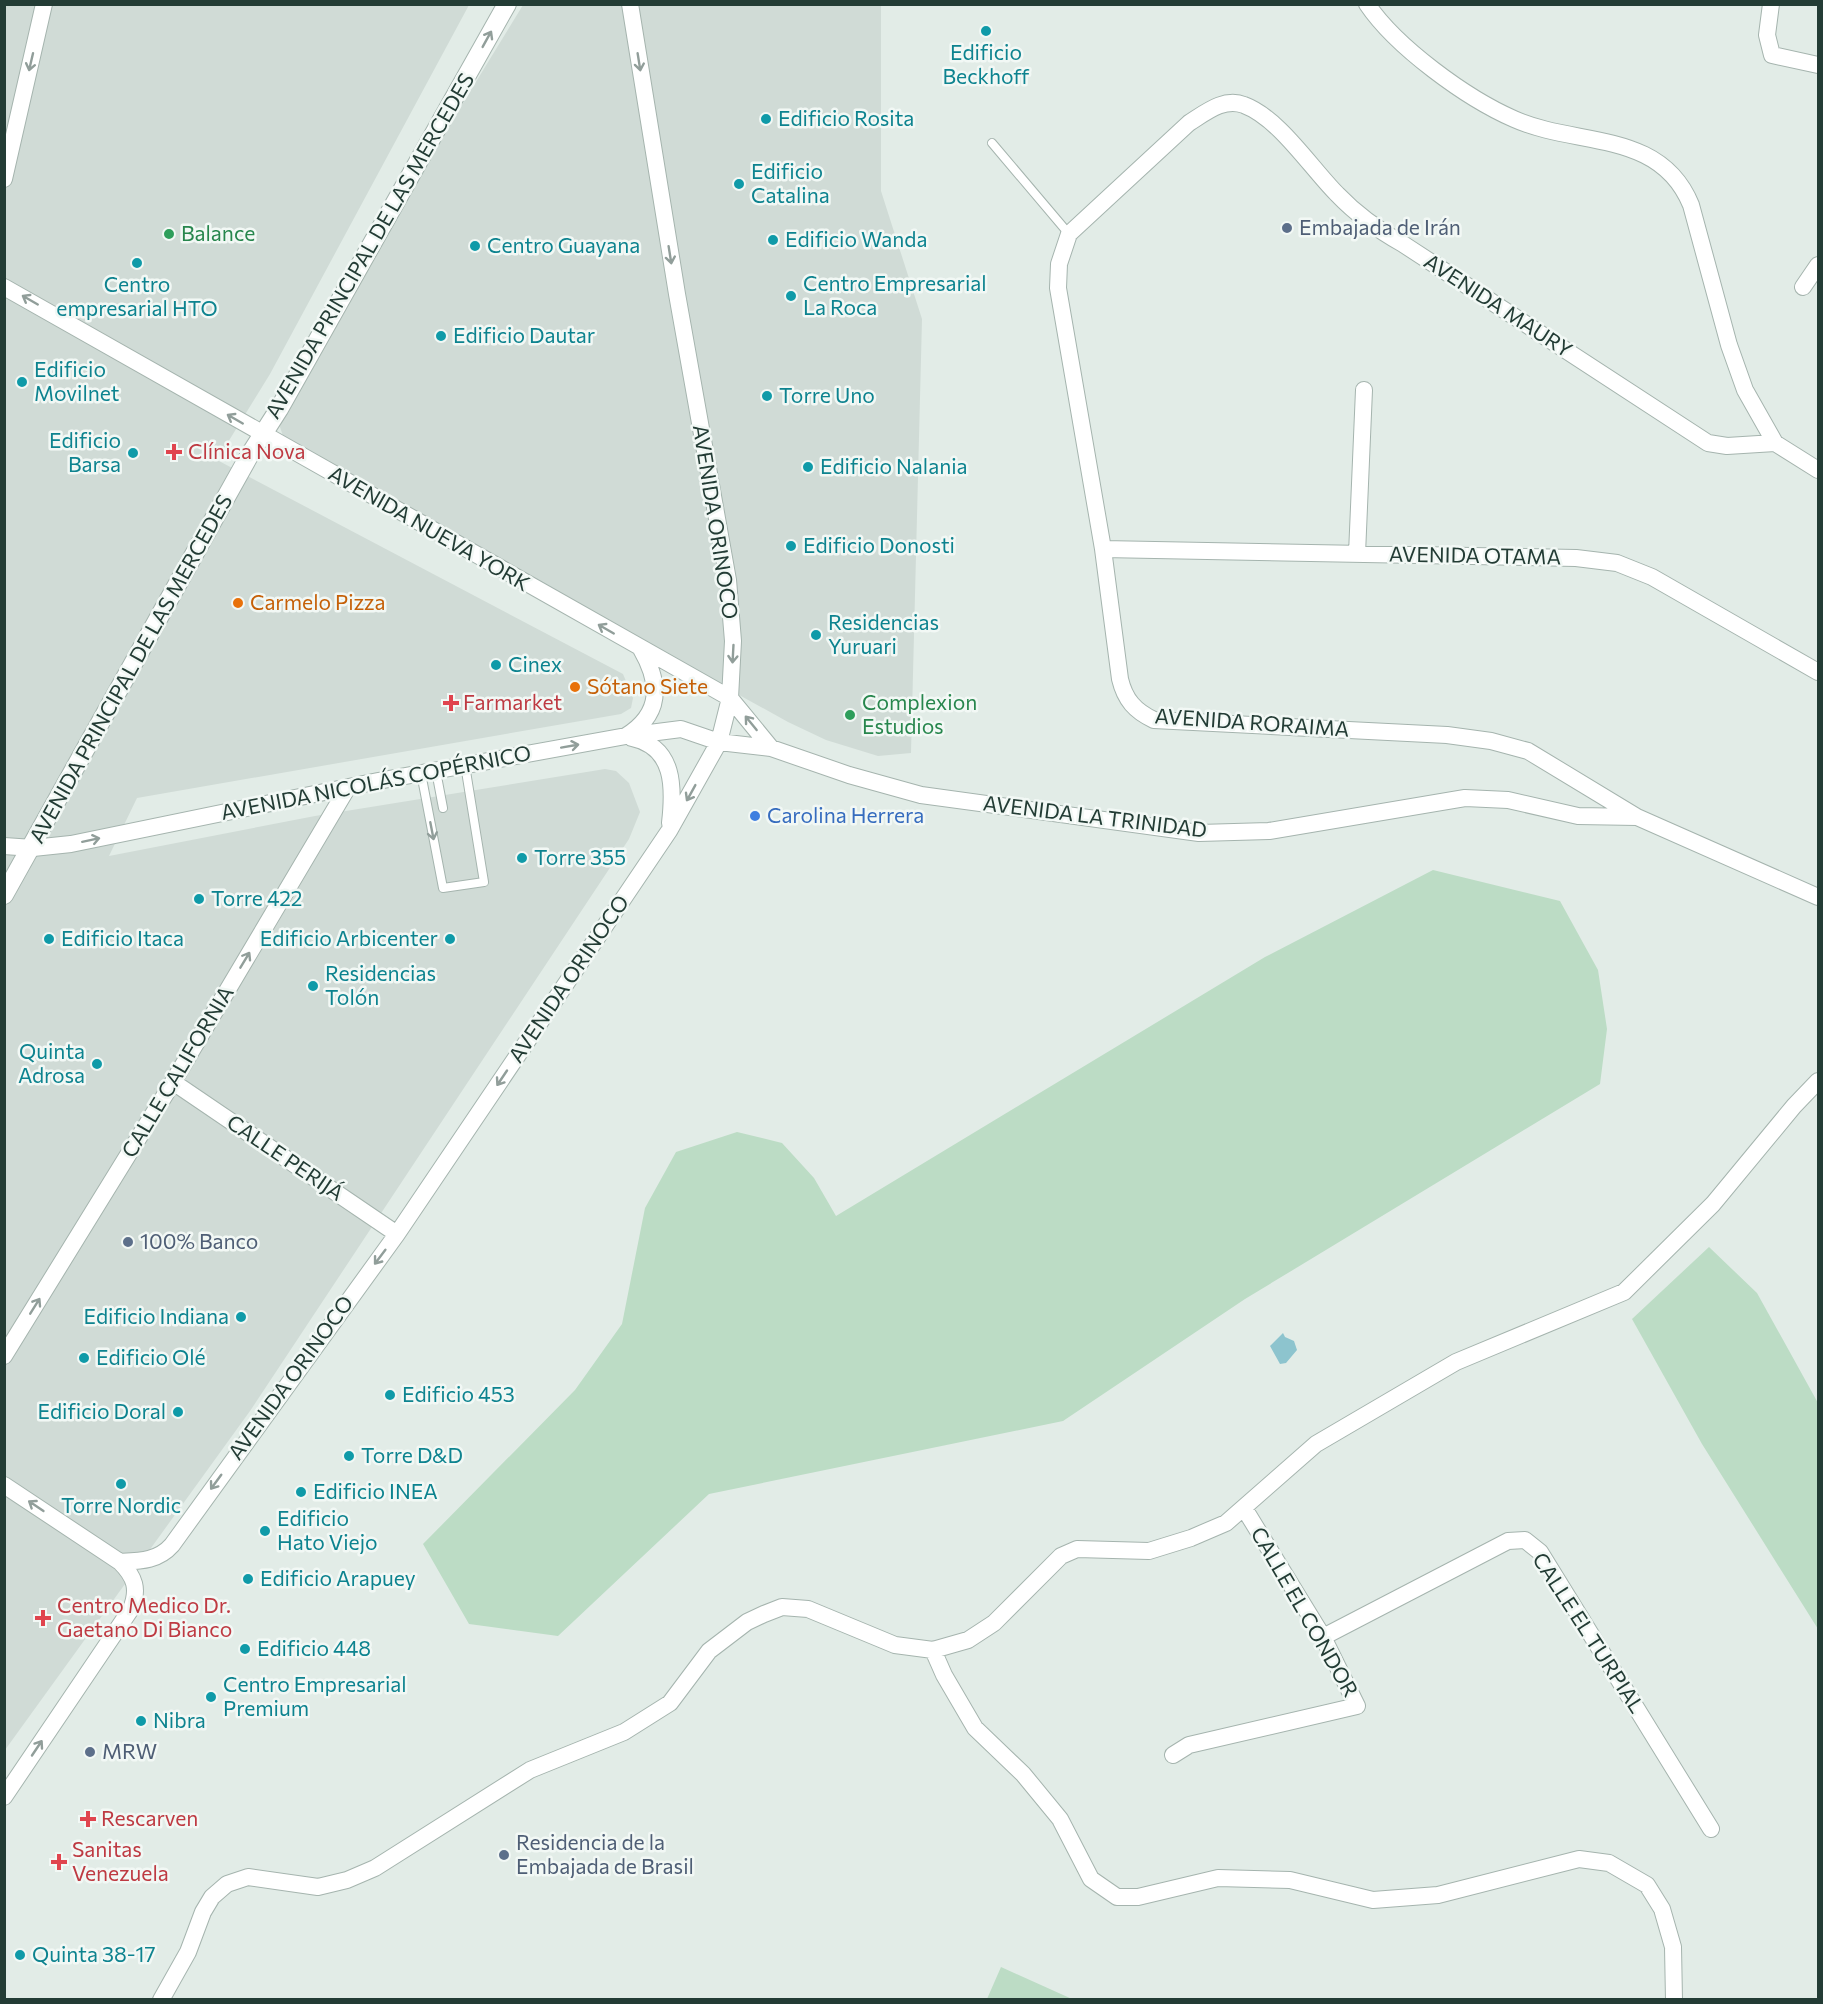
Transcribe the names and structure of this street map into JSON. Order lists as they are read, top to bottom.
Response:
{
  "streets": {
    "street": [
      "AVENIDA PRINCIPAL DE LAS MERCEDES",
      "AVENIDA MAURY",
      "AVENIDA ORINOCO",
      "AVENIDA NUEVA YORK",
      "AVENIDA OTAMA",
      "AVENIDA RORAIMA",
      "AVENIDA NICOLÁS COPÉRNICO",
      "AVENIDA LA TRINIDAD",
      "CALLE CALIFORNIA",
      "CALLE PERIJÁ",
      "CALLE EL CONDOR",
      "CALLE EL TURPIAL"
    ]
  },
  "crossings": [
    ["AVENIDA PRINCIPAL DE LAS MERCEDES", "AVENIDA NUEVA YORK"],
    ["AVENIDA PRINCIPAL DE LAS MERCEDES", "AVENIDA NICOLÁS COPÉRNICO"],
    ["AVENIDA MAURY", "AVENIDA RORAIMA"],
    ["AVENIDA ORINOCO", "AVENIDA NUEVA YORK"],
    ["AVENIDA ORINOCO", "AVENIDA NICOLÁS COPÉRNICO"],
    ["AVENIDA ORINOCO", "AVENIDA LA TRINIDAD"],
    ["AVENIDA ORINOCO", "CALLE PERIJÁ"],
    ["AVENIDA OTAMA", "AVENIDA RORAIMA"],
    ["AVENIDA RORAIMA", "AVENIDA LA TRINIDAD"],
    ["AVENIDA NICOLÁS COPÉRNICO", "AVENIDA LA TRINIDAD"],
    ["AVENIDA NICOLÁS COPÉRNICO", "CALLE CALIFORNIA"],
    ["CALLE CALIFORNIA", "CALLE PERIJÁ"],
    ["CALLE EL CONDOR", "CALLE EL TURPIAL"]
  ],
  "one_way": [
    "AVENIDA PRINCIPAL DE LAS MERCEDES",
    "AVENIDA ORINOCO",
    "AVENIDA NUEVA YORK",
    "AVENIDA NICOLÁS COPÉRNICO",
    "CALLE CALIFORNIA"
  ],
  "places": {
    "other": [
      "Edificio Beckhoff",
      "Edificio Rosita",
      "Edificio Catalina",
      "Embajada de Irán",
      "Balance",
      "Edificio Wanda",
      "Centro Guayana",
      "Centro empresarial HTO",
      "Centro Empresarial La Roca",
      "Edificio Dautar",
      "Edificio Movilnet",
      "Torre Uno",
      "Edificio Barsa",
      "Edificio Nalania",
      "Edificio Donosti",
      "Carmelo Pizza",
      "Residencias Yuruari",
      "Cinex",
      "Sótano Siete",
      "Complexion Estudios",
      "Carolina Herrera",
      "Torre 355",
      "Torre 422",
      "Edificio Itaca",
      "Edificio Arbicenter",
      "Residencias Tolón",
      "Quinta Adrosa",
      "100% Banco",
      "Edificio Indiana",
      "Edificio Olé",
      "Edificio 453",
      "Edificio Doral",
      "Torre D&D",
      "Torre Nordic",
      "Edificio INEA",
      "Edificio Hato Viejo",
      "Edificio Arapuey",
      "Edificio 448",
      "Centro Empresarial Premium",
      "Nibra",
      "MRW",
      "Residencia de la Embajada de Brasil",
      "Quinta 38-17"
    ],
    "health": [
      "Clínica Nova",
      "Farmarket",
      "Centro Medico Dr. Gaetano Di Bianco",
      "Rescarven",
      "Sanitas Venezuela"
    ]
  }
}
